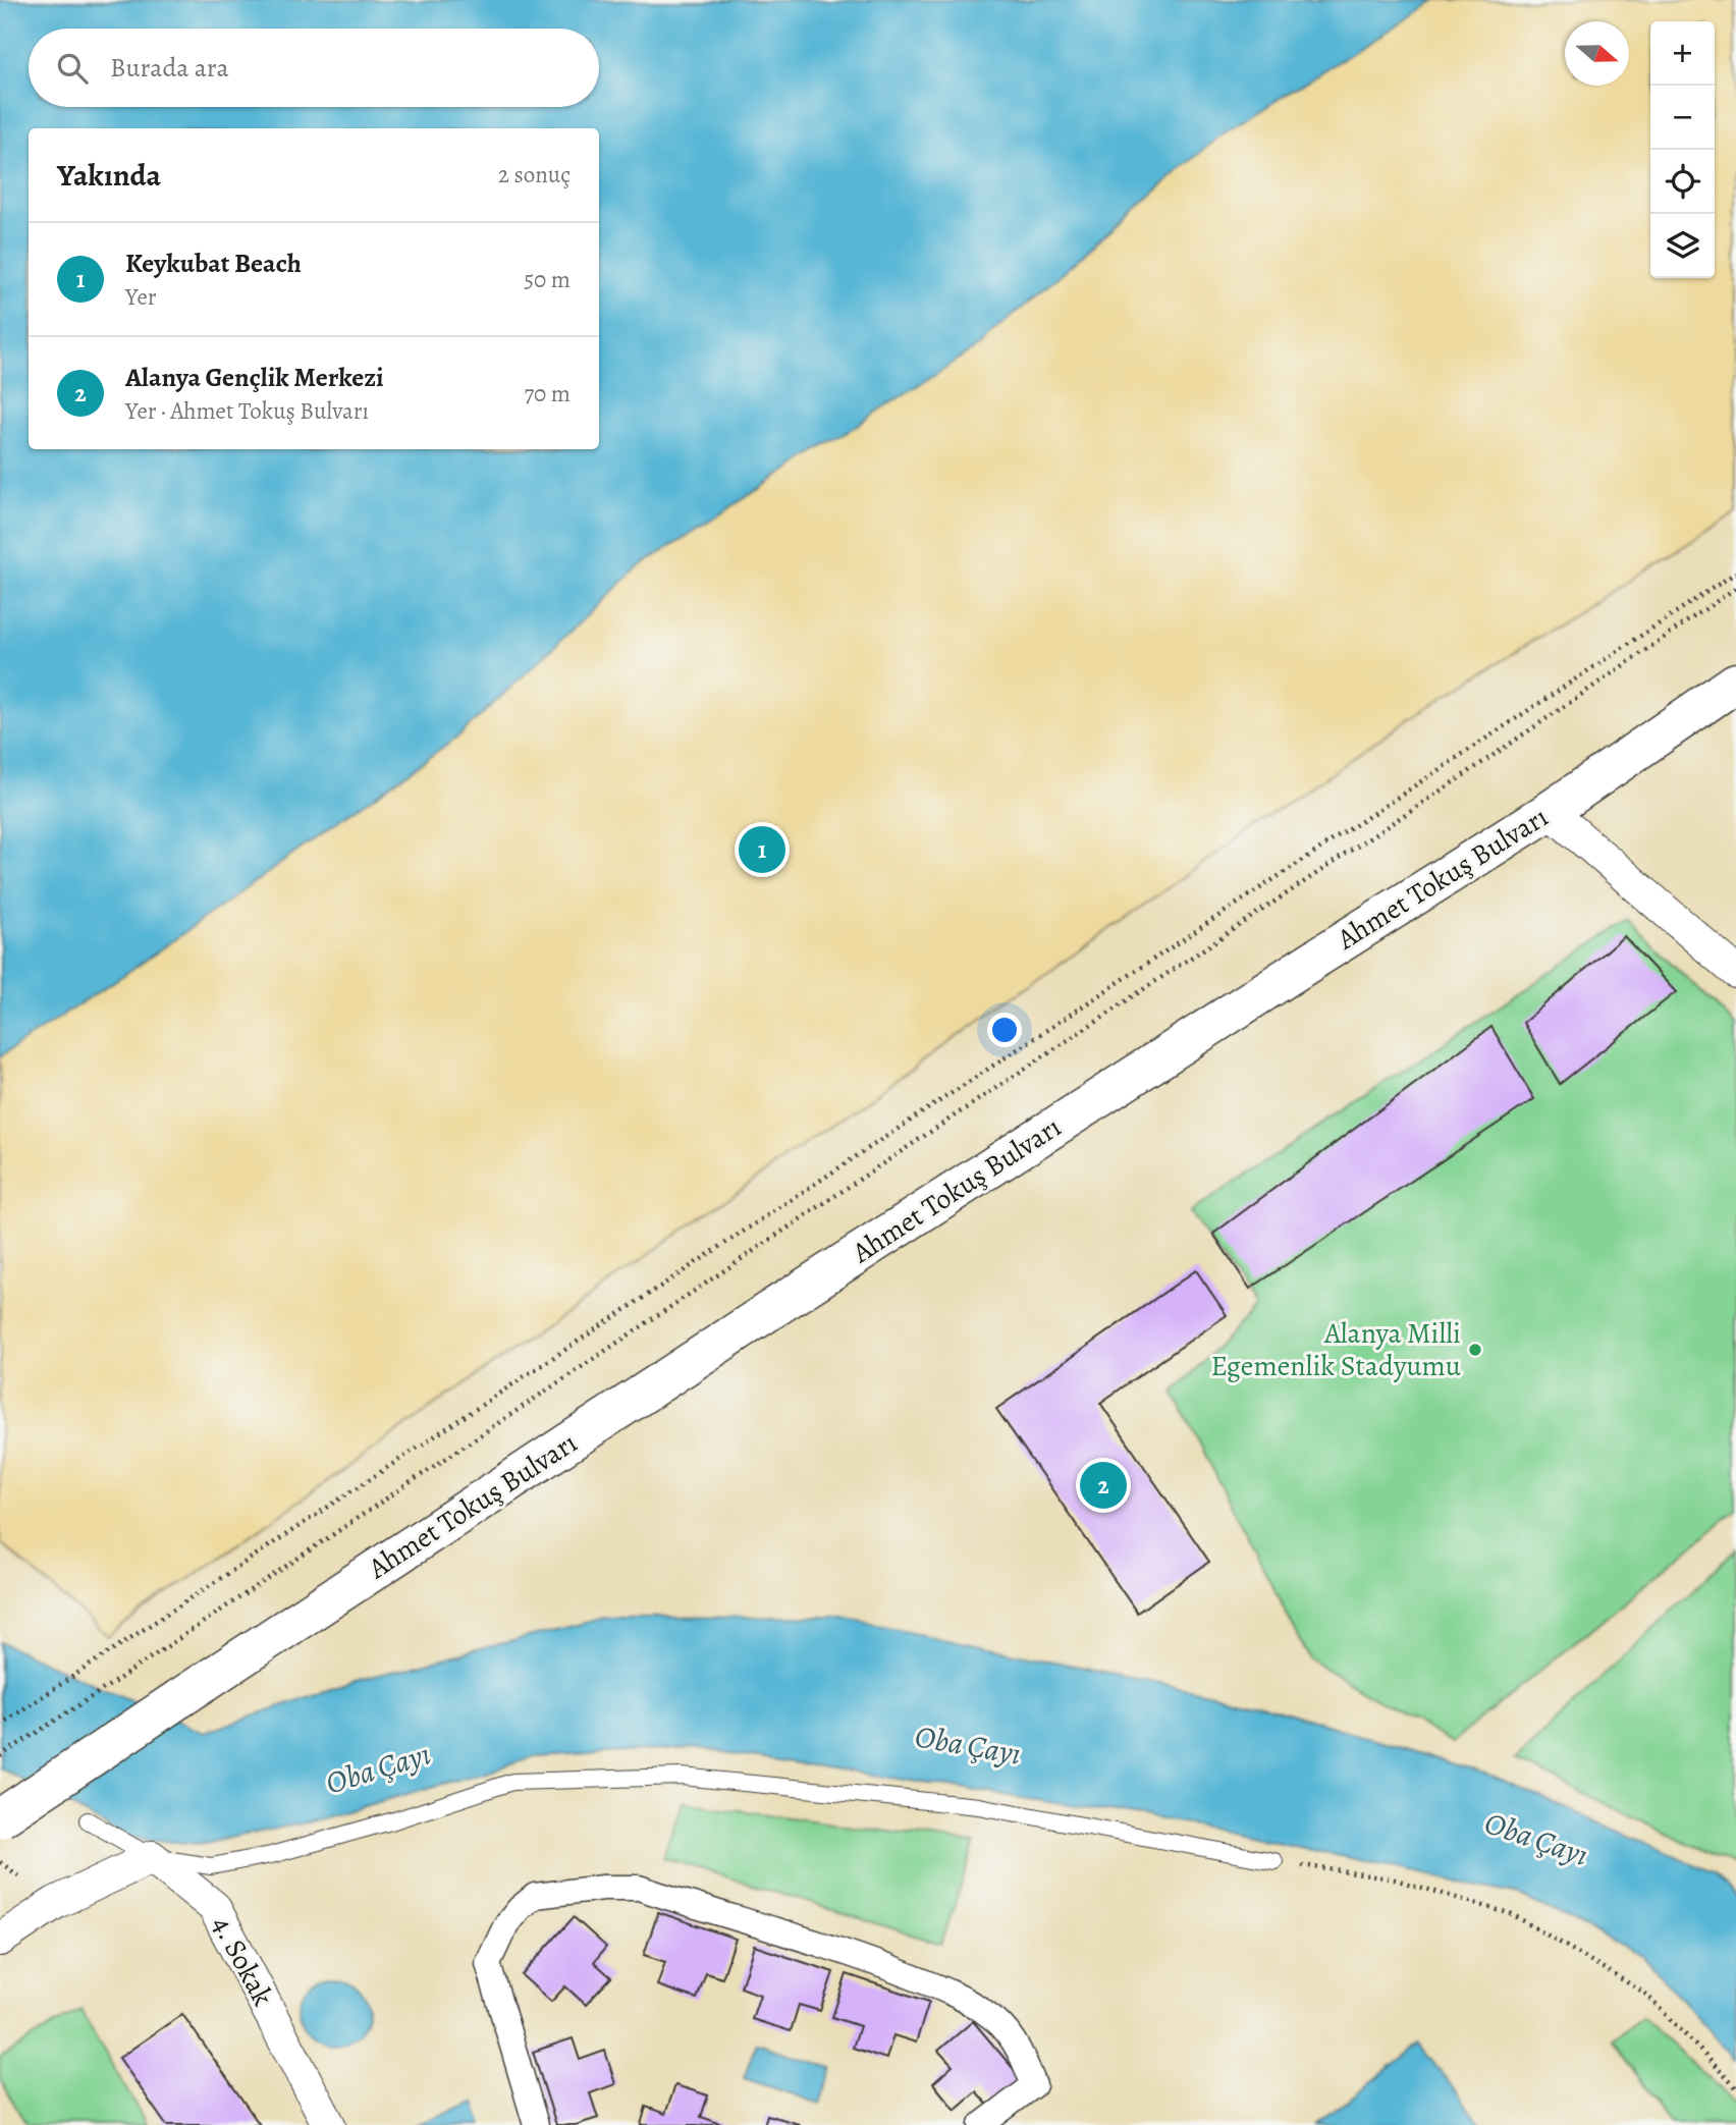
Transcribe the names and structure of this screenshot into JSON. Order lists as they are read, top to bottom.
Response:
{
  "streets": {
    "main road": ["Ahmet Tokuş Bulvarı"],
    "street": ["4. Sokak"]
  },
  "water": ["Oba Çayı"],
  "places": ["Alanya Milli Egemenlik Stadyumu"],
  "north": "right",
  "page": {
    "map_buttons": ["+", "−"],
    "search": "Burada ara",
    "heading": ["Yakında", "2 sonuç"],
    "list": [
      {
        "mark": "1",
        "name": "Keykubat Beach",
        "note": "Yer",
        "value": "50 m"
      },
      {
        "mark": "2",
        "name": "Alanya Gençlik Merkezi",
        "note": "Yer · Ahmet Tokuş Bulvarı",
        "value": "70 m"
      }
    ],
    "pins": ["1", "2"]
  }
}
